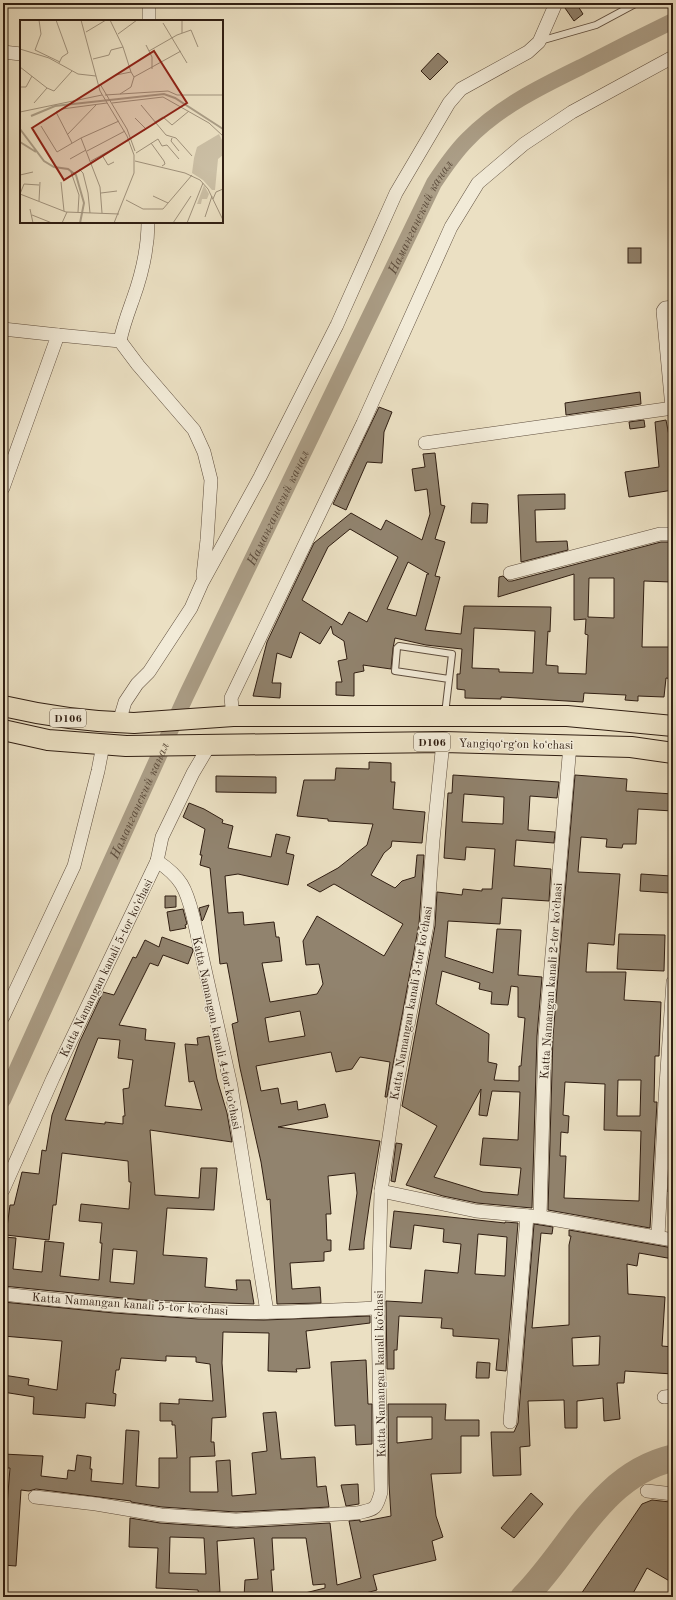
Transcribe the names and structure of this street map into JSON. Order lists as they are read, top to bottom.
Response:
{
  "streets": {
    "main road": ["D106", "Yangiqoʻrgʻon koʻchasi"],
    "street": [
      "Katta Namangan kanali 5-tor koʻchasi",
      "Katta Namangan kanali 2-tor koʻchasi",
      "Katta Namangan kanali 3-tor koʻchasi",
      "Katta Namangan kanali 4-tor koʻchasi",
      "Katta Namangan kanali koʻchasi"
    ]
  },
  "crossings": [
    ["D106", "Yangiqoʻrgʻon koʻchasi"],
    ["D106", "Katta Namangan kanali 5-tor koʻchasi"],
    ["Yangiqoʻrgʻon koʻchasi", "Katta Namangan kanali 5-tor koʻchasi"],
    ["Yangiqoʻrgʻon koʻchasi", "Katta Namangan kanali 2-tor koʻchasi"],
    ["Yangiqoʻrgʻon koʻchasi", "Katta Namangan kanali 3-tor koʻchasi"],
    ["Katta Namangan kanali 5-tor koʻchasi", "Katta Namangan kanali 4-tor koʻchasi"],
    ["Katta Namangan kanali 5-tor koʻchasi", "Katta Namangan kanali koʻchasi"],
    ["Katta Namangan kanali 3-tor koʻchasi", "Katta Namangan kanali koʻchasi"]
  ],
  "water": ["Наманганский канал"]
}
